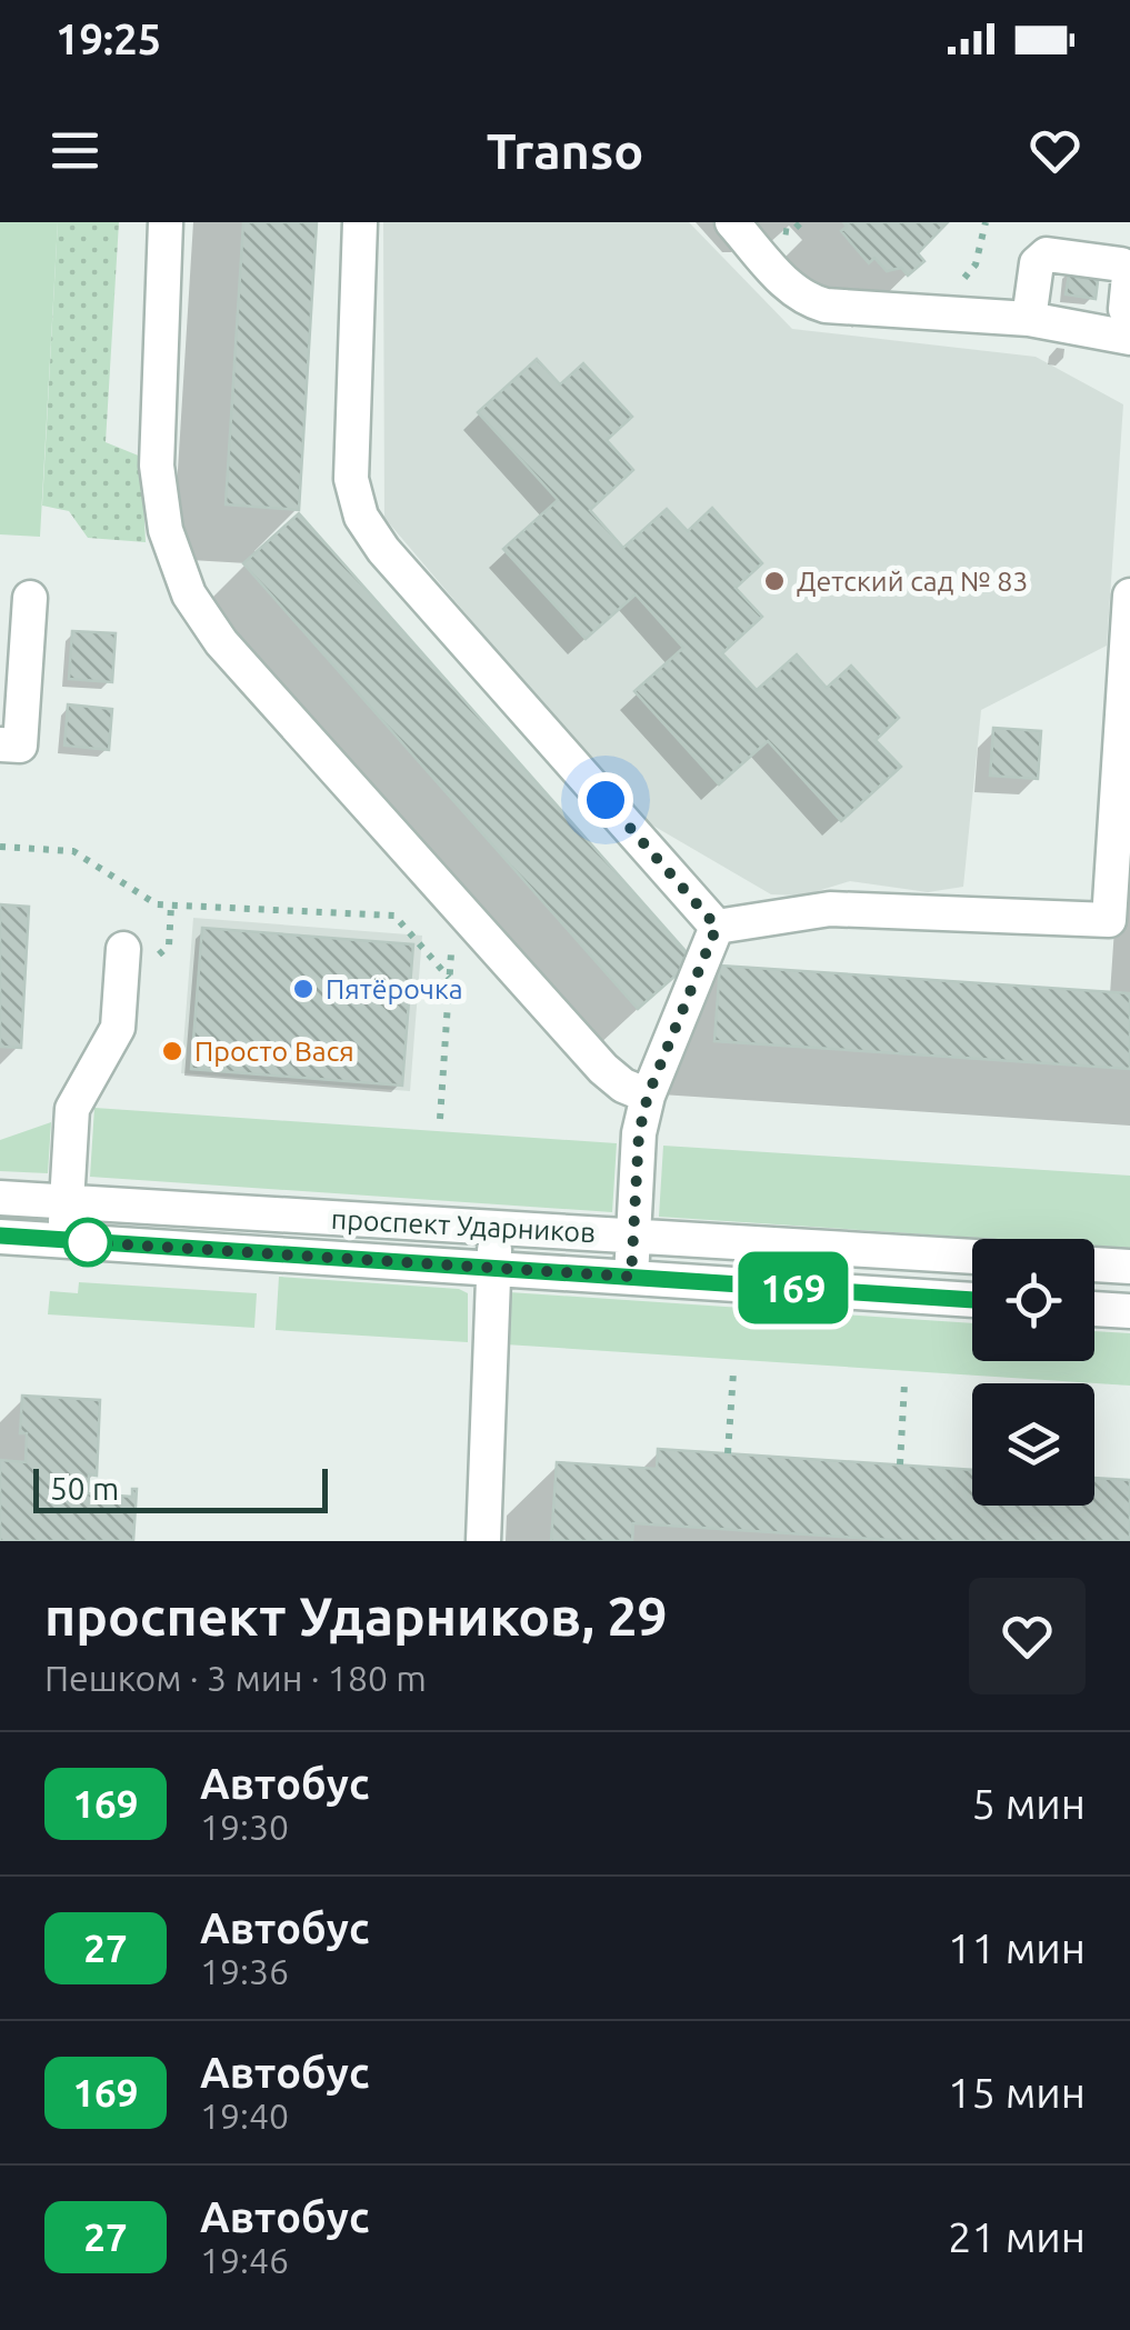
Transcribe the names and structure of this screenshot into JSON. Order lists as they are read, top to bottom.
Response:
{
  "streets": {
    "street": ["проспект Ударников"]
  },
  "places": ["Детский сад № 83", "Пятёрочка", "Просто Вася"],
  "lines": ["bus line 169"],
  "scale_bar": "50 m",
  "page": {
    "status": "19:25",
    "header": "Transo",
    "on_map": "169",
    "scale": "50 m",
    "heading": ["проспект Ударников, 29", "Пешком · 3 мин · 180 m"],
    "list": [
      {
        "mark": "169",
        "name": "Автобус",
        "note": "19:30",
        "value": "5 мин"
      },
      {
        "mark": "27",
        "name": "Автобус",
        "note": "19:36",
        "value": "11 мин"
      },
      {
        "mark": "169",
        "name": "Автобус",
        "note": "19:40",
        "value": "15 мин"
      },
      {
        "mark": "27",
        "name": "Автобус",
        "note": "19:46",
        "value": "21 мин"
      }
    ]
  }
}
